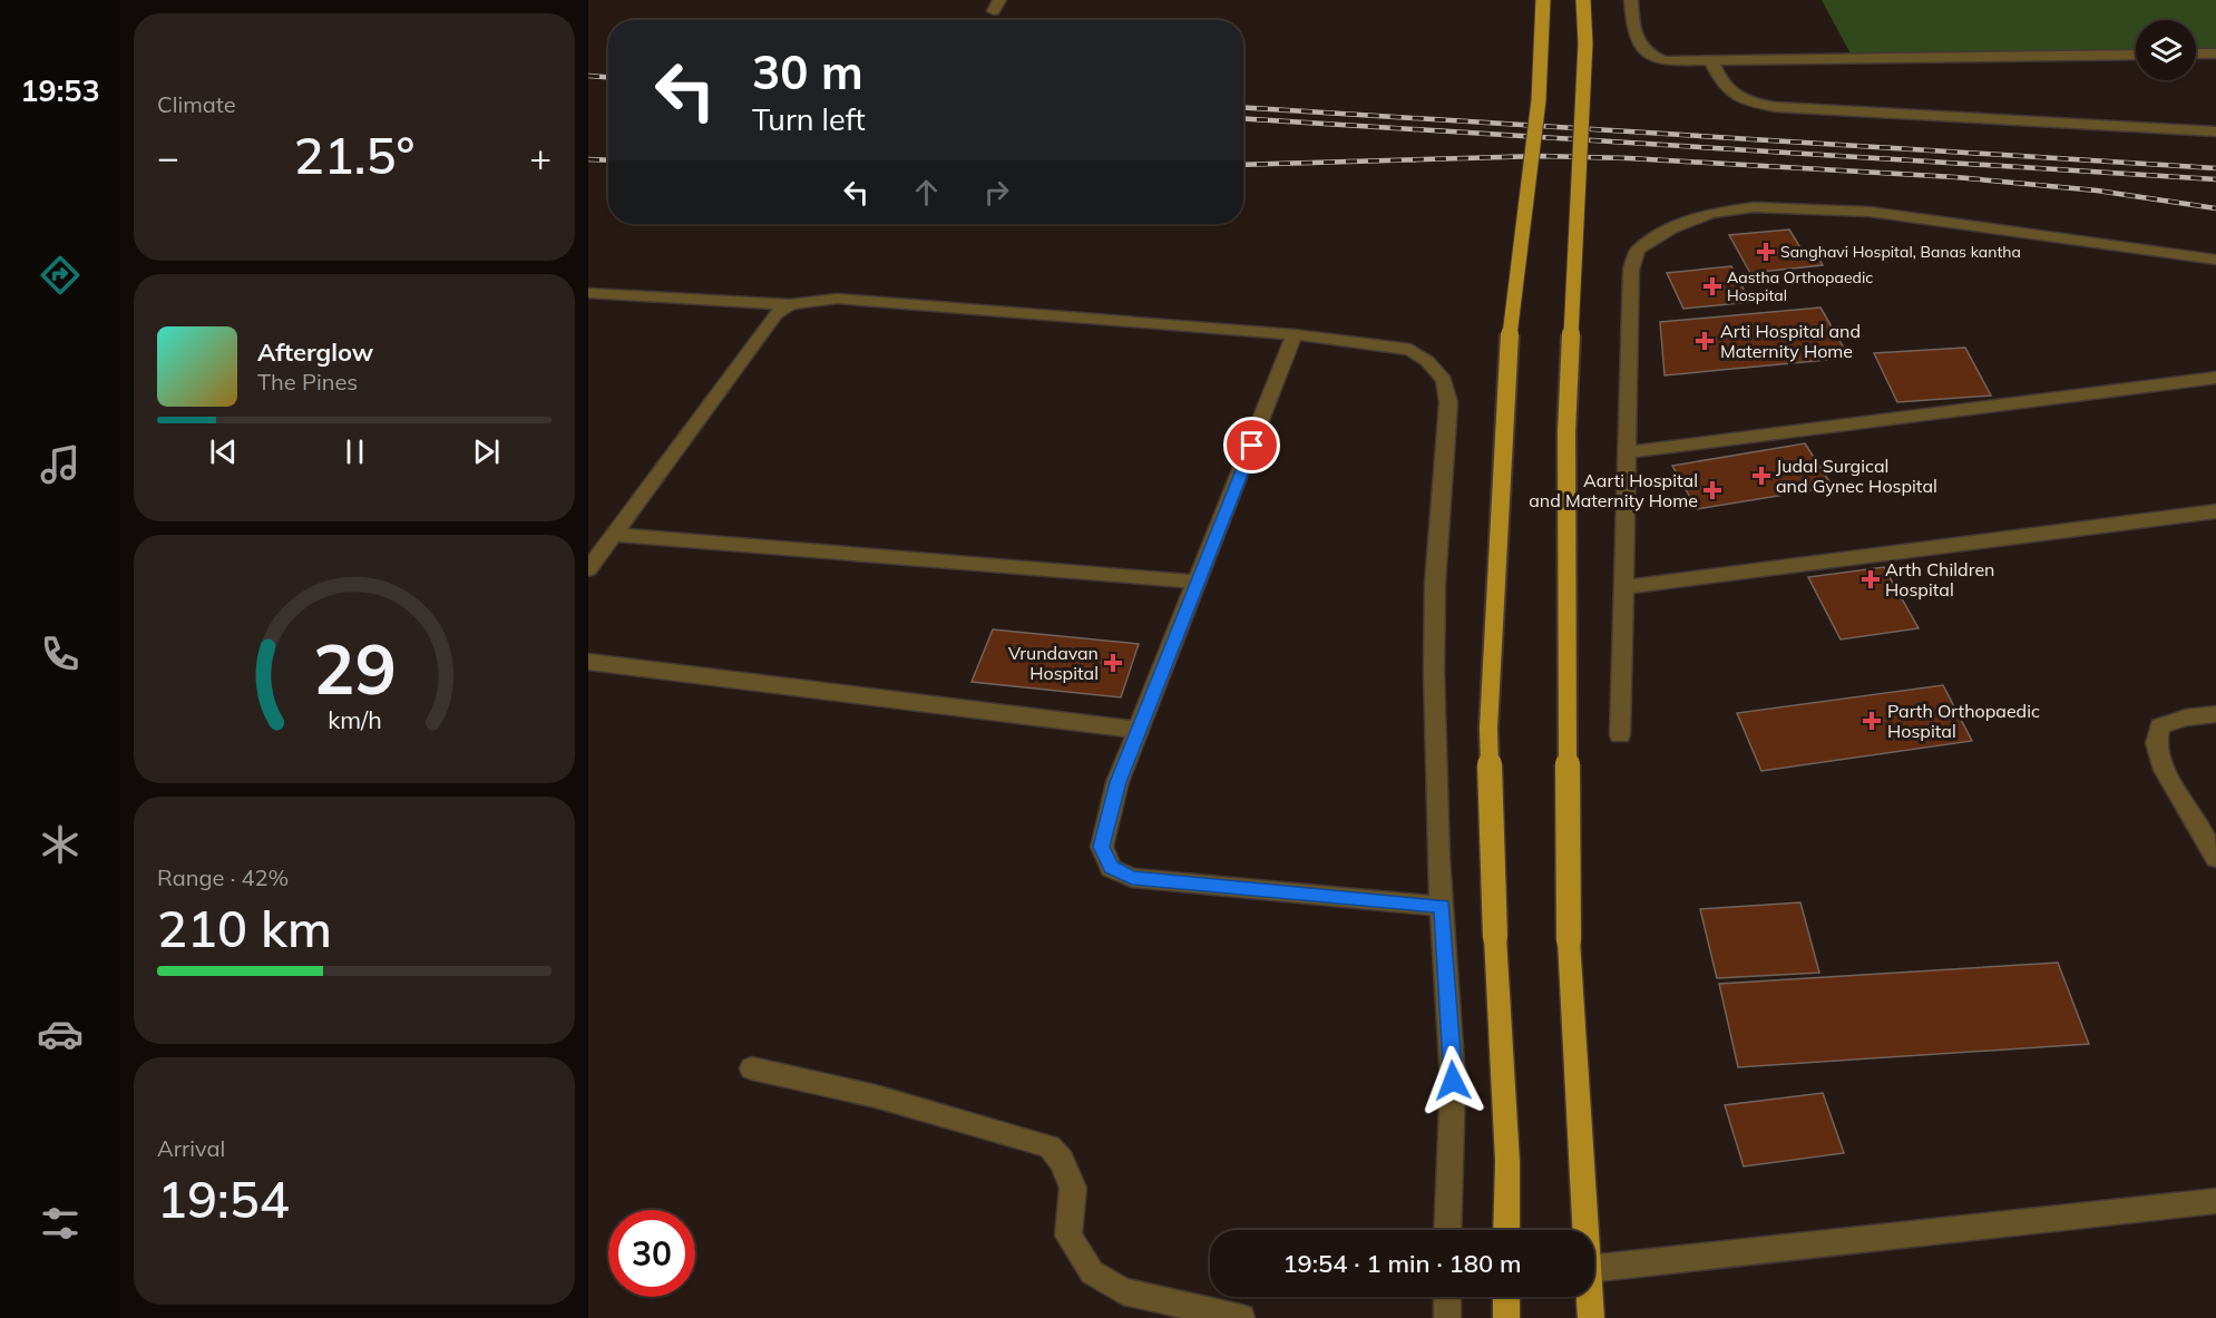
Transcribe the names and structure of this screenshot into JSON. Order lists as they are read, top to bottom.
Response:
{
  "places": {
    "health": [
      "Sanghavi Hospital, Banas kantha",
      "Aastha Orthopaedic Hospital",
      "Arti Hospital and Maternity Home",
      "Judal Surgical and Gynec Hospital",
      "Aarti Hospital and Maternity Home",
      "Arth Children Hospital",
      "Vrundavan Hospital",
      "Parth Orthopaedic Hospital"
    ]
  },
  "page": {
    "tabs": "19:53",
    "tile": [
      "Climate",
      ["Range · 42%", "210 km"],
      ["Arrival", "19:54"]
    ],
    "turn": ["30 m", "Turn left"],
    "heat": ["−", "21.5°", "+"],
    "song": ["Afterglow", "The Pines"],
    "limit": "30",
    "trip": "19:54 · 1 min · 180 m",
    "gauge": ["29", "km/h"]
  }
}
